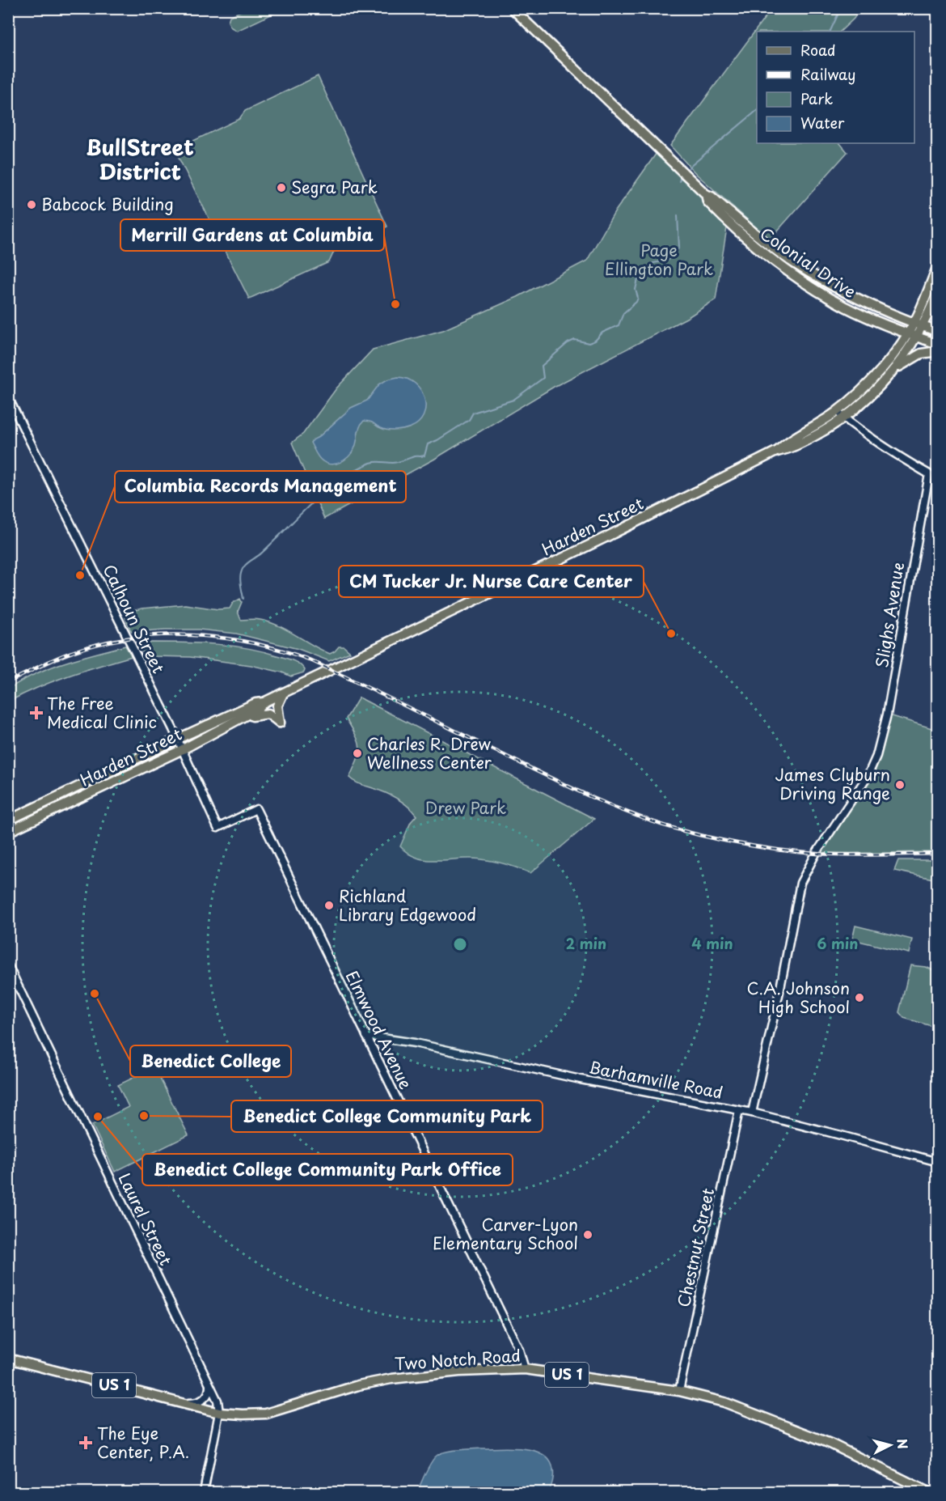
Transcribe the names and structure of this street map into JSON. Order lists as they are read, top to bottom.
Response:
{
  "streets": {
    "main road": [
      "Colonial Drive",
      "Harden Street",
      "Two Notch Road",
      "US 1"
    ],
    "street": [
      "Slighs Avenue",
      "Calhoun Street",
      "Elmwood Avenue",
      "Barhamville Road",
      "Laurel Street",
      "Chestnut Street"
    ]
  },
  "crossings": [
    ["Colonial Drive", "Harden Street"],
    ["Harden Street", "Slighs Avenue"],
    ["Harden Street", "Calhoun Street"],
    ["Slighs Avenue", "Barhamville Road"],
    ["Calhoun Street", "Elmwood Avenue"],
    ["Elmwood Avenue", "Barhamville Road"],
    ["Elmwood Avenue", "Two Notch Road"],
    ["Barhamville Road", "Chestnut Street"],
    ["Laurel Street", "Two Notch Road"],
    ["Chestnut Street", "Two Notch Road"]
  ],
  "districts": ["BullStreet District"],
  "parks": ["Page Ellington Park", "Drew Park"],
  "places": {
    "other": [
      "Segra Park",
      "Babcock Building",
      "Merrill Gardens at Columbia",
      "Columbia Records Management",
      "CM Tucker Jr. Nurse Care Center",
      "Charles R. Drew Wellness Center",
      "James Clyburn Driving Range",
      "Richland Library Edgewood",
      "Benedict College",
      "C.A. Johnson High School",
      "Benedict College Community Park",
      "Benedict College Community Park Office",
      "Carver-Lyon Elementary School"
    ],
    "health": ["The Free Medical Clinic", "The Eye Center, P.A."]
  },
  "legend": [
    "Road",
    "Railway",
    "Park",
    "Water"
  ],
  "north": "right",
  "rings": ["2 min", "4 min", "6 min"]
}
